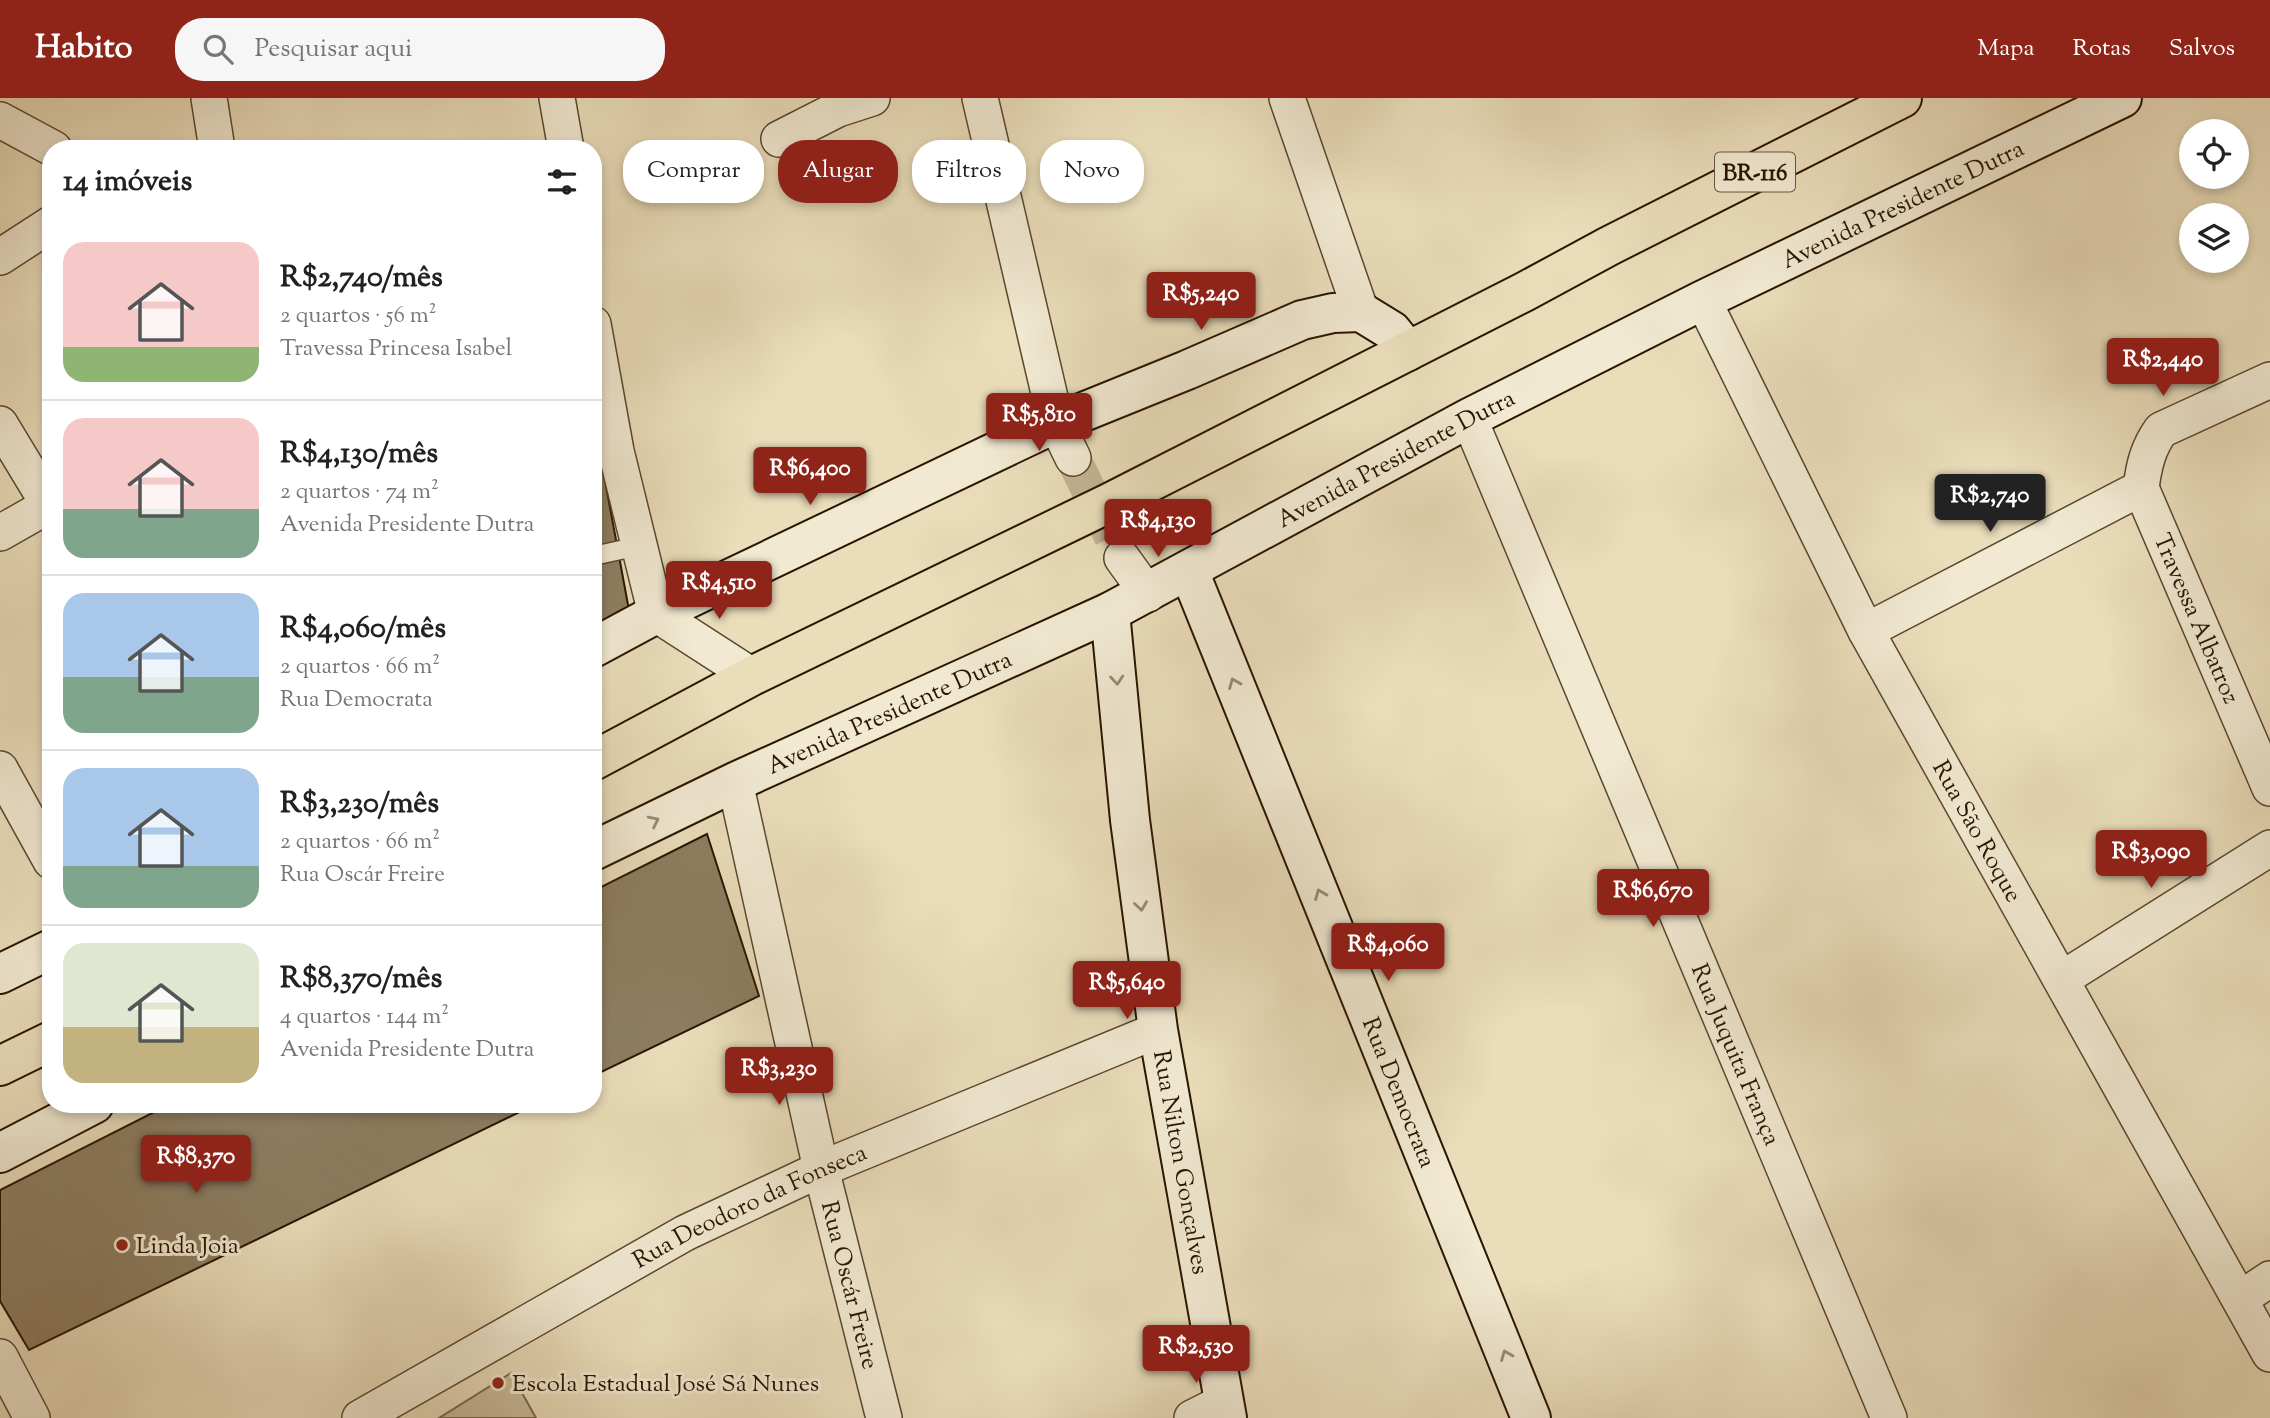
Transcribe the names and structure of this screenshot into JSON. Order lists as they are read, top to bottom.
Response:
{
  "streets": {
    "highway": ["BR-116"],
    "street": [
      "Avenida Presidente Dutra",
      "Travessa Albatroz",
      "Rua São Roque",
      "Rua Juquita França",
      "Rua Democrata",
      "Rua Nilton Gonçalves",
      "Rua Deodoro da Fonseca",
      "Rua Oscár Freire"
    ]
  },
  "crossings": [
    ["Avenida Presidente Dutra", "Rua São Roque"],
    ["Avenida Presidente Dutra", "Rua Juquita França"],
    ["Avenida Presidente Dutra", "Rua Democrata"],
    ["Avenida Presidente Dutra", "Rua Nilton Gonçalves"],
    ["Avenida Presidente Dutra", "Rua Oscár Freire"],
    ["Rua Nilton Gonçalves", "Rua Deodoro da Fonseca"],
    ["Rua Deodoro da Fonseca", "Rua Oscár Freire"]
  ],
  "one_way": ["Rua Democrata", "Rua Nilton Gonçalves"],
  "places": ["Linda Joia", "Escola Estadual José Sá Nunes"],
  "page": {
    "header": "Habito",
    "search": "Pesquisar aqui",
    "nav": ["Mapa", "Rotas", "Salvos"],
    "chip": [
      "Comprar",
      "Alugar",
      "Filtros",
      "Novo"
    ],
    "heading": "14 imóveis",
    "list": [
      {
        "name": "R$2,740/mês",
        "note": "2 quartos · 56 m² · Travessa Princesa Isabel"
      },
      {
        "name": "R$4,130/mês",
        "note": "2 quartos · 74 m² · Avenida Presidente Dutra"
      },
      {
        "name": "R$4,060/mês",
        "note": "2 quartos · 66 m² · Rua Democrata"
      },
      {
        "name": "R$3,230/mês",
        "note": "2 quartos · 66 m² · Rua Oscár Freire"
      },
      {
        "name": "R$8,370/mês",
        "note": "4 quartos · 144 m² · Avenida Presidente Dutra"
      }
    ],
    "price": [
      "R$5,240",
      "R$2,440",
      "R$5,810",
      "R$6,400",
      "R$2,740",
      "R$4,130",
      "R$4,510",
      "R$3,090",
      "R$6,670",
      "R$4,060",
      "R$5,640",
      "R$3,230",
      "R$8,370",
      "R$2,530"
    ]
  }
}
